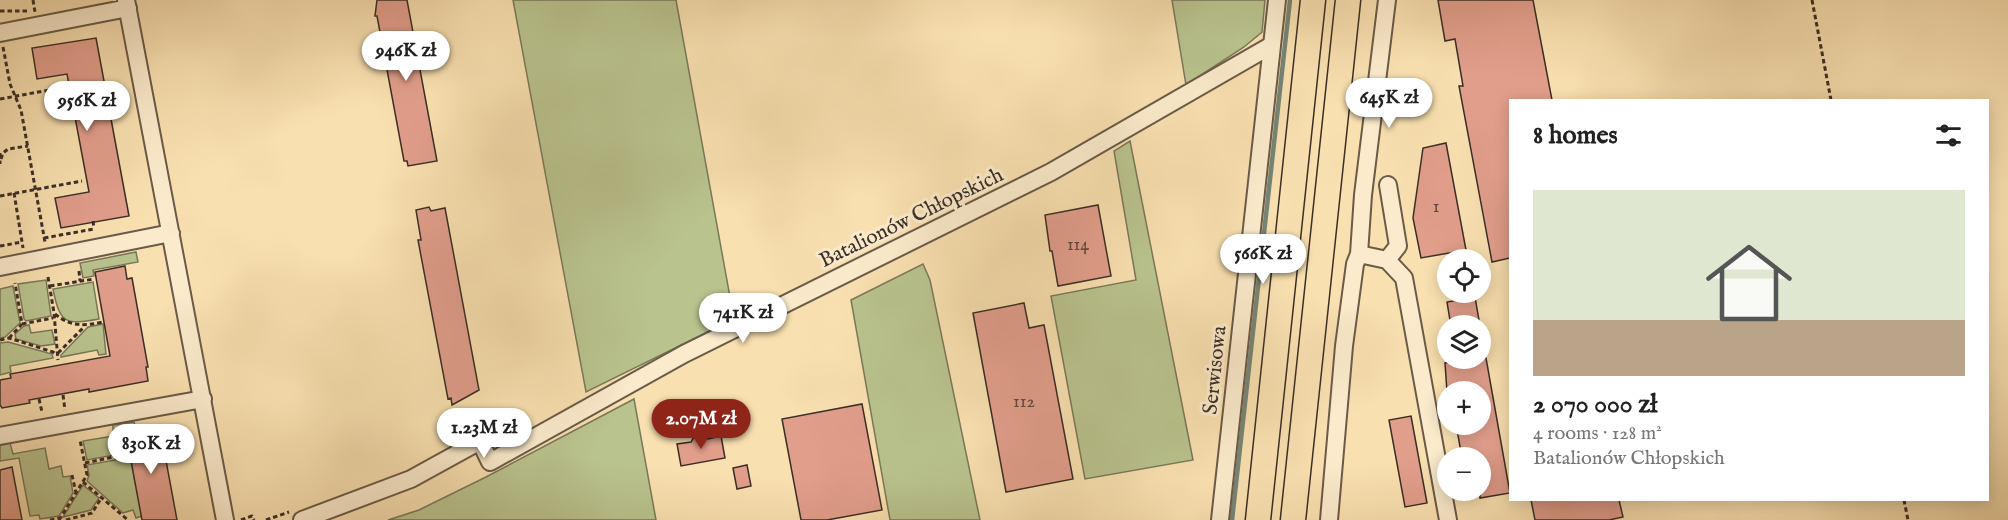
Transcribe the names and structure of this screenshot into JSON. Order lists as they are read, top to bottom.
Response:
{
  "streets": {
    "street": ["Batalionów Chłopskich", "Serwisowa"]
  },
  "crossings": [
    ["Batalionów Chłopskich", "Serwisowa"]
  ],
  "house_numbers": ["1", "114", "112"],
  "page": {
    "price": [
      "946K zł",
      "645K zł",
      "956K zł",
      "566K zł",
      "741K zł",
      "2.07M zł",
      "1.23M zł",
      "830K zł"
    ],
    "heading": "8 homes",
    "list": [
      {
        "name": "2 070 000 zł",
        "note": "4 rooms · 128 m² · Batalionów Chłopskich"
      }
    ],
    "map_buttons": ["+", "−"]
  }
}
